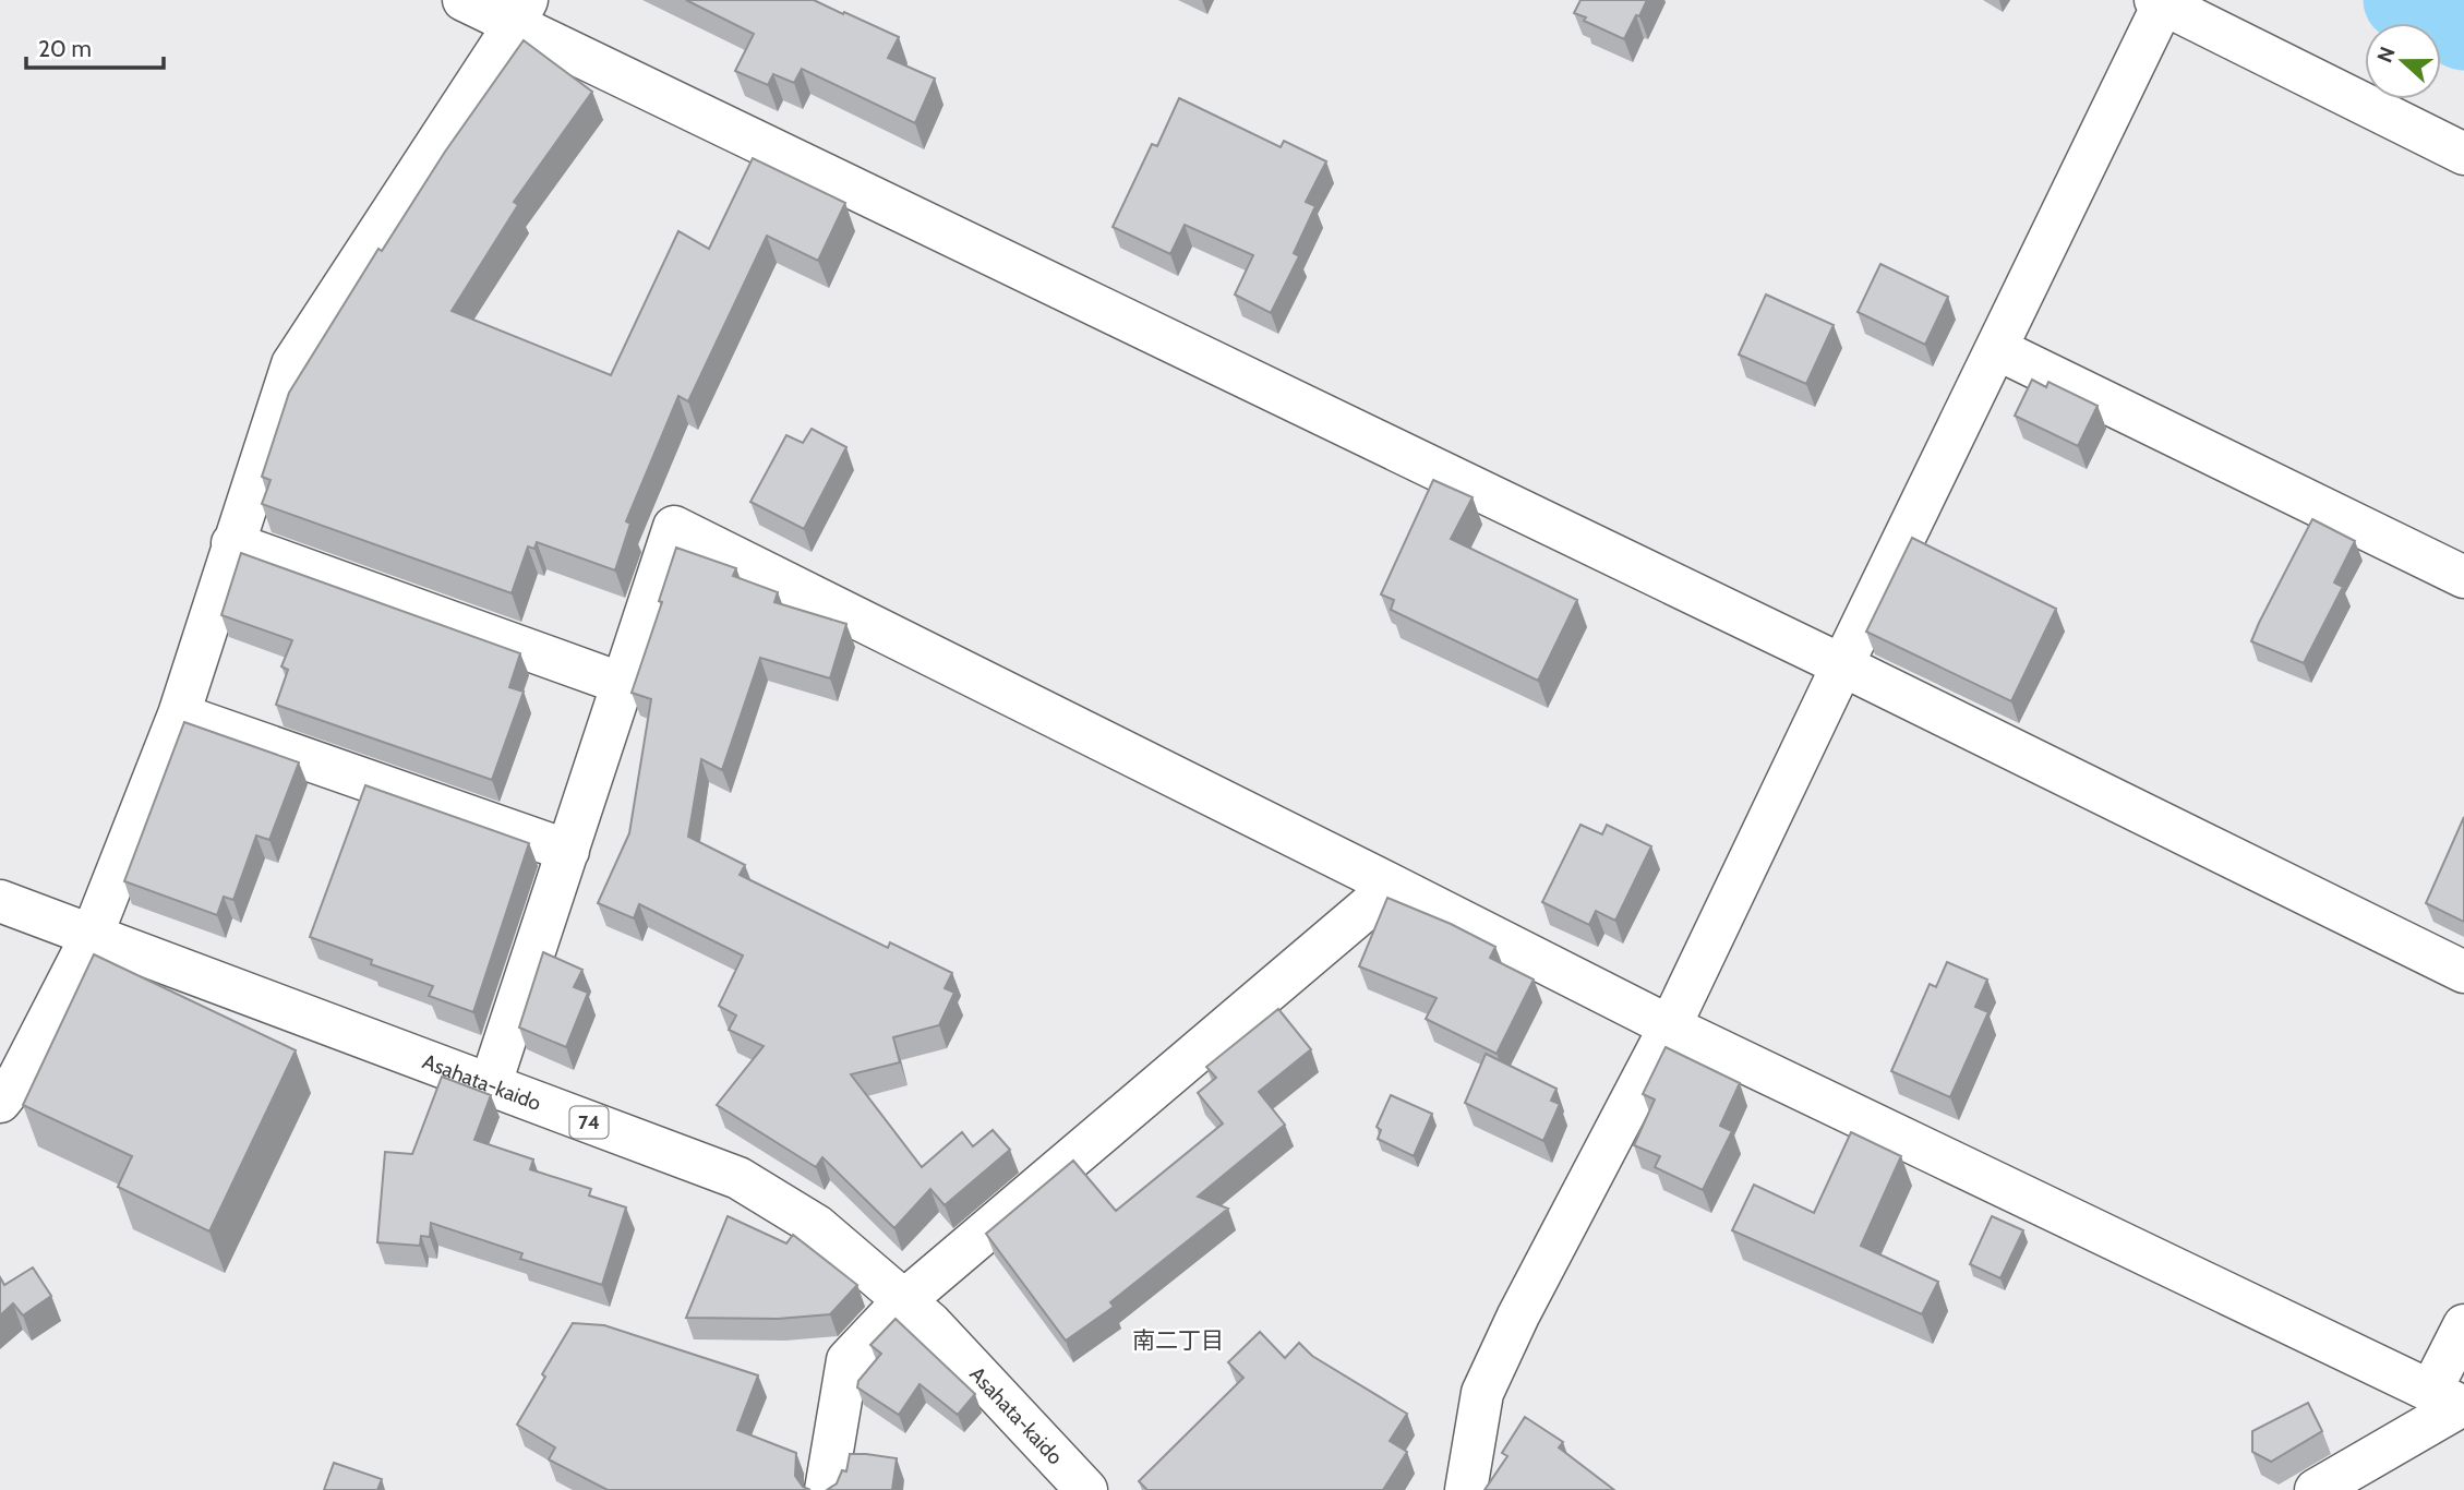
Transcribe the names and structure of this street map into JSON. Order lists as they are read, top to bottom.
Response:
{
  "streets": {
    "street": ["Asahata-kaido", "74"]
  },
  "districts": ["南二丁目"],
  "scale_bar": "20 m",
  "north": "left"
}
